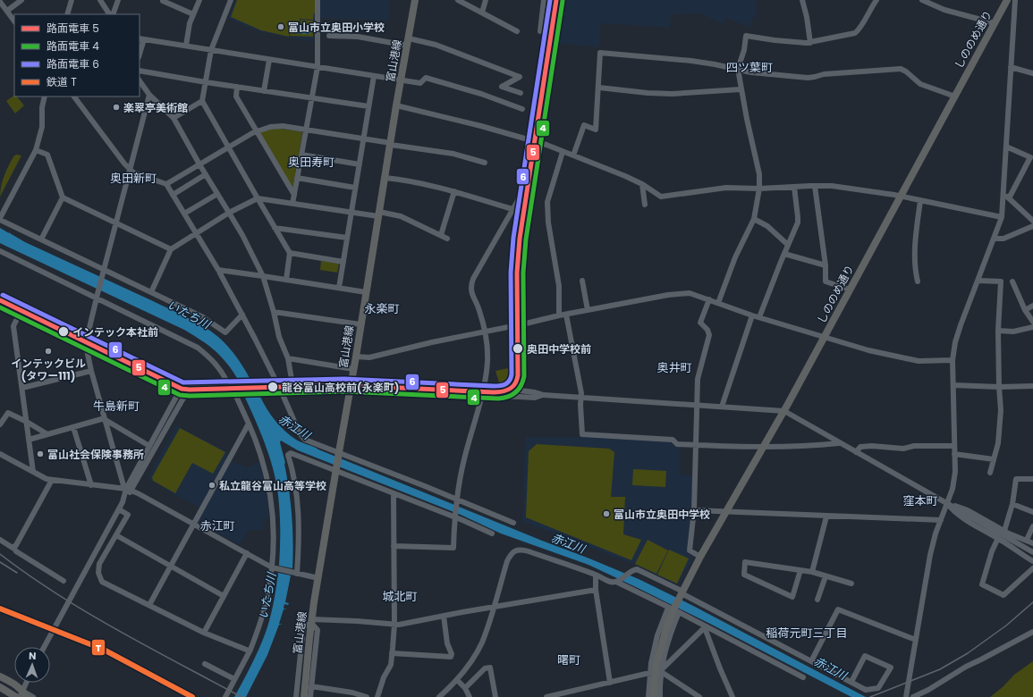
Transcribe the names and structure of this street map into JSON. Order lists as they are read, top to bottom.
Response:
{
  "streets": {
    "main road": ["しののめ通り", "富山港線"]
  },
  "districts": [
    "四ツ葉町",
    "奥田寿町",
    "奥田新町",
    "永楽町",
    "奥井町",
    "牛島新町",
    "窪本町",
    "赤江町",
    "城北町",
    "稲荷元町三丁目",
    "曙町"
  ],
  "water": ["いたち川", "赤江川"],
  "places": [
    "富山市立奥田小学校",
    "楽翠亭美術館",
    "インテック本社前",
    "奥田中学校前",
    "インテックビル (タワー111)",
    "龍谷富山高校前(永楽町)",
    "富山社会保険事務所",
    "私立龍谷富山高等学校",
    "富山市立奥田中学校"
  ],
  "lines": [
    "tram line 5",
    "tram line 6",
    "tram line 4",
    "rail line T"
  ],
  "legend": [
    "路面電車 5",
    "路面電車 4",
    "路面電車 6",
    "鉄道 T"
  ],
  "north": "top"
}
